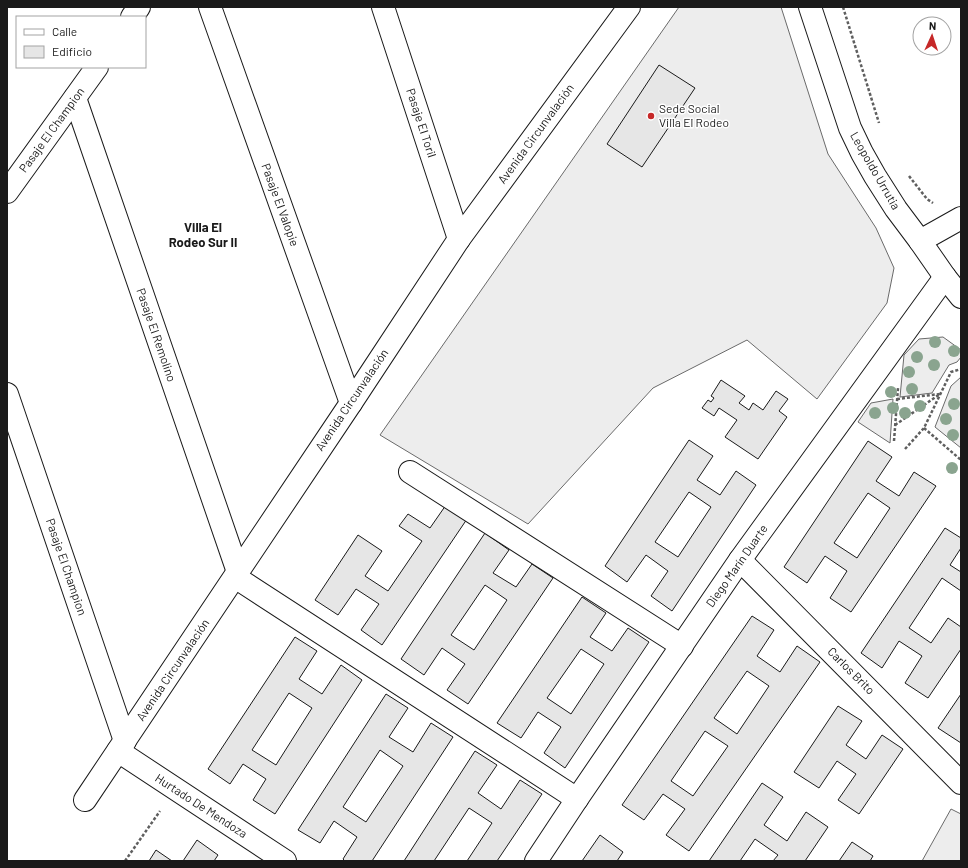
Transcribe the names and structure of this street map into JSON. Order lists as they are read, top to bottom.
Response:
{
  "streets": {
    "street": [
      "Pasaje El Toril",
      "Pasaje El Champion",
      "Avenida Circunvalación",
      "Leopoldo Urrutia",
      "Pasaje El Valopie",
      "Pasaje El Remolino",
      "Diego Marín Duarte",
      "Carlos Brito",
      "Hurtado De Mendoza"
    ]
  },
  "crossings": [
    ["Pasaje El Toril", "Avenida Circunvalación"],
    ["Pasaje El Champion", "Avenida Circunvalación"],
    ["Pasaje El Champion", "Pasaje El Remolino"],
    ["Pasaje El Champion", "Hurtado De Mendoza"],
    ["Avenida Circunvalación", "Pasaje El Valopie"],
    ["Avenida Circunvalación", "Pasaje El Remolino"],
    ["Avenida Circunvalación", "Hurtado De Mendoza"],
    ["Leopoldo Urrutia", "Diego Marín Duarte"],
    ["Diego Marín Duarte", "Carlos Brito"]
  ],
  "districts": ["Villa El Rodeo Sur II"],
  "places": ["Sede Social Villa El Rodeo"],
  "legend": ["Calle", "Edificio"],
  "north": "top"
}
